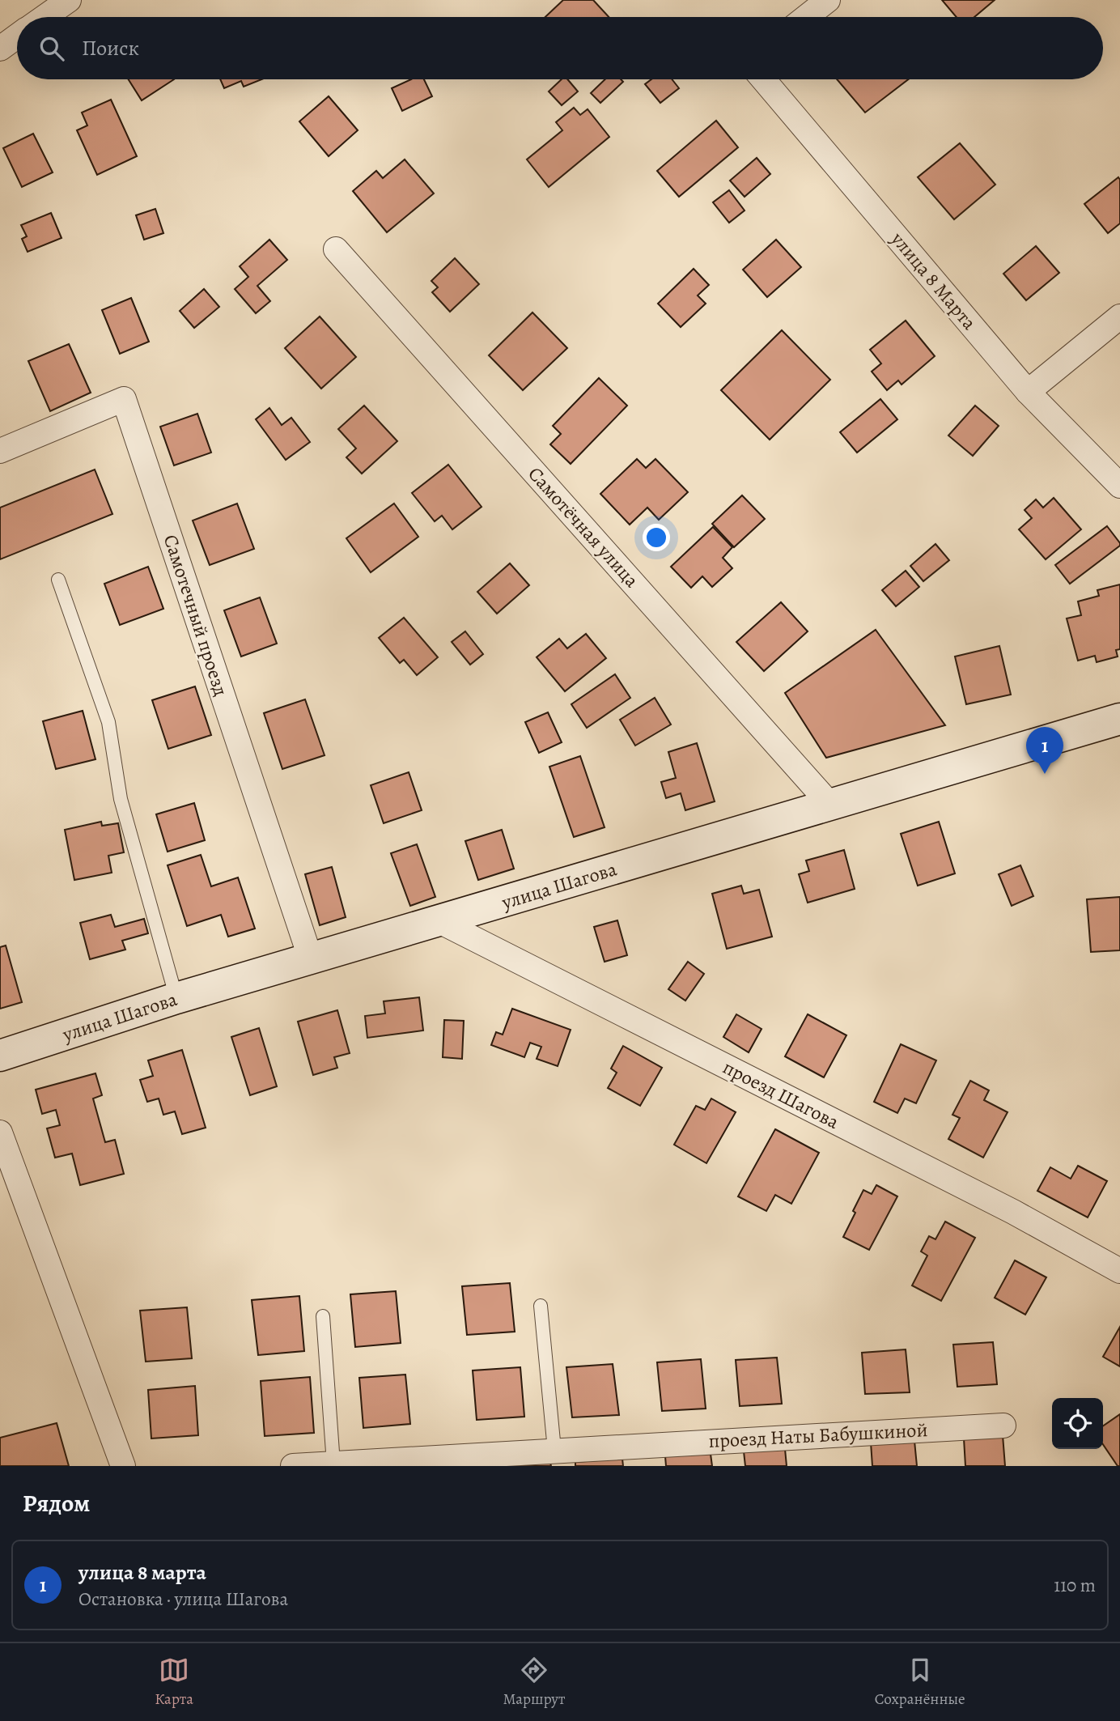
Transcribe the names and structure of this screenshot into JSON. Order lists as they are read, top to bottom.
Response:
{
  "streets": {
    "main road": ["улица Шагова"],
    "street": [
      "улица 8 Марта",
      "Самотёчная улица",
      "Самотечный проезд",
      "проезд Шагова",
      "проезд Наты Бабушкиной"
    ]
  },
  "crossings": [
    ["Самотёчная улица", "улица Шагова"],
    ["Самотечный проезд", "улица Шагова"],
    ["улица Шагова", "проезд Шагова"]
  ],
  "page": {
    "search": "Поиск",
    "pins": "1",
    "heading": "Рядом",
    "list": [
      {
        "mark": "1",
        "name": "улица 8 марта",
        "note": "Остановка · улица Шагова",
        "value": "110 m"
      }
    ],
    "nav": ["Карта", "Маршрут", "Сохранённые"]
  }
}
